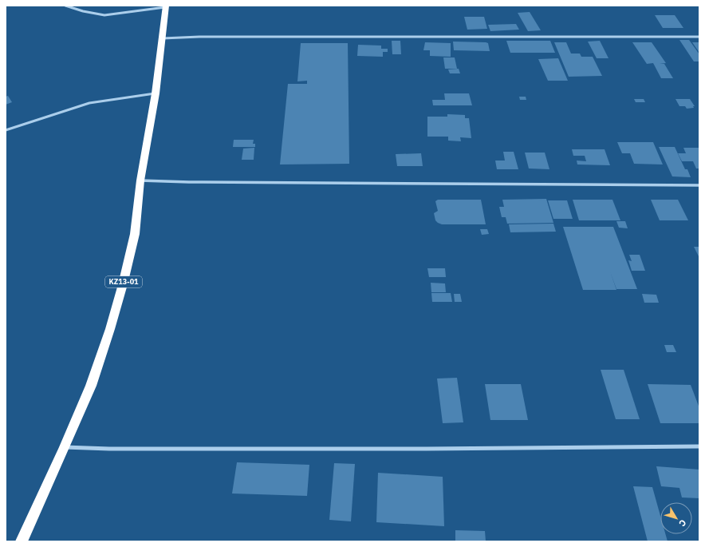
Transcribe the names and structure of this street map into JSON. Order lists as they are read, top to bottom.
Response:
{
  "streets": {
    "highway": ["KZ13-01"]
  },
  "north": "bottom right"
}
